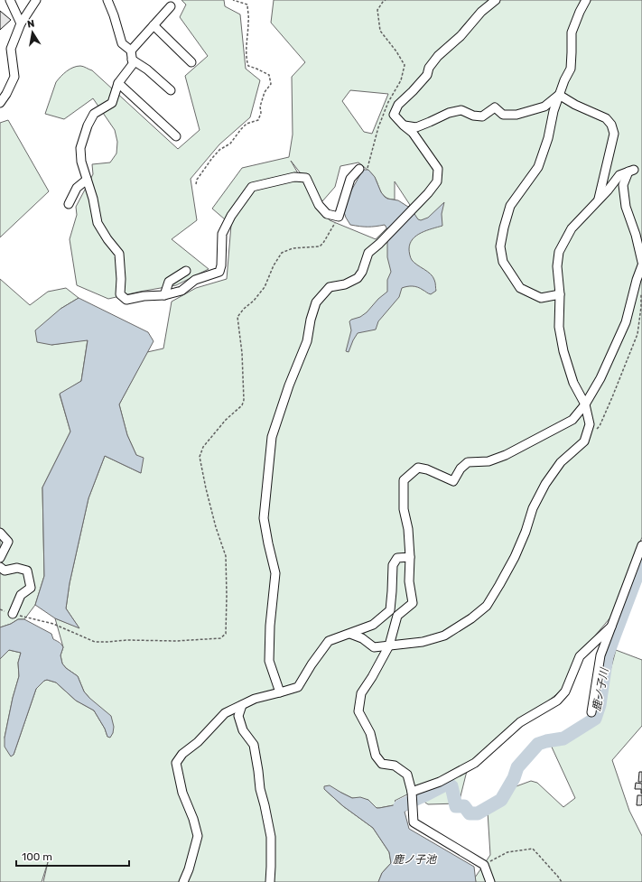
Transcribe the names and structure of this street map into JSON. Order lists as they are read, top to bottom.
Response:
{
  "water": ["鹿ノ子川", "鹿ノ子池"],
  "scale_bar": "100 m",
  "north": "top"
}
